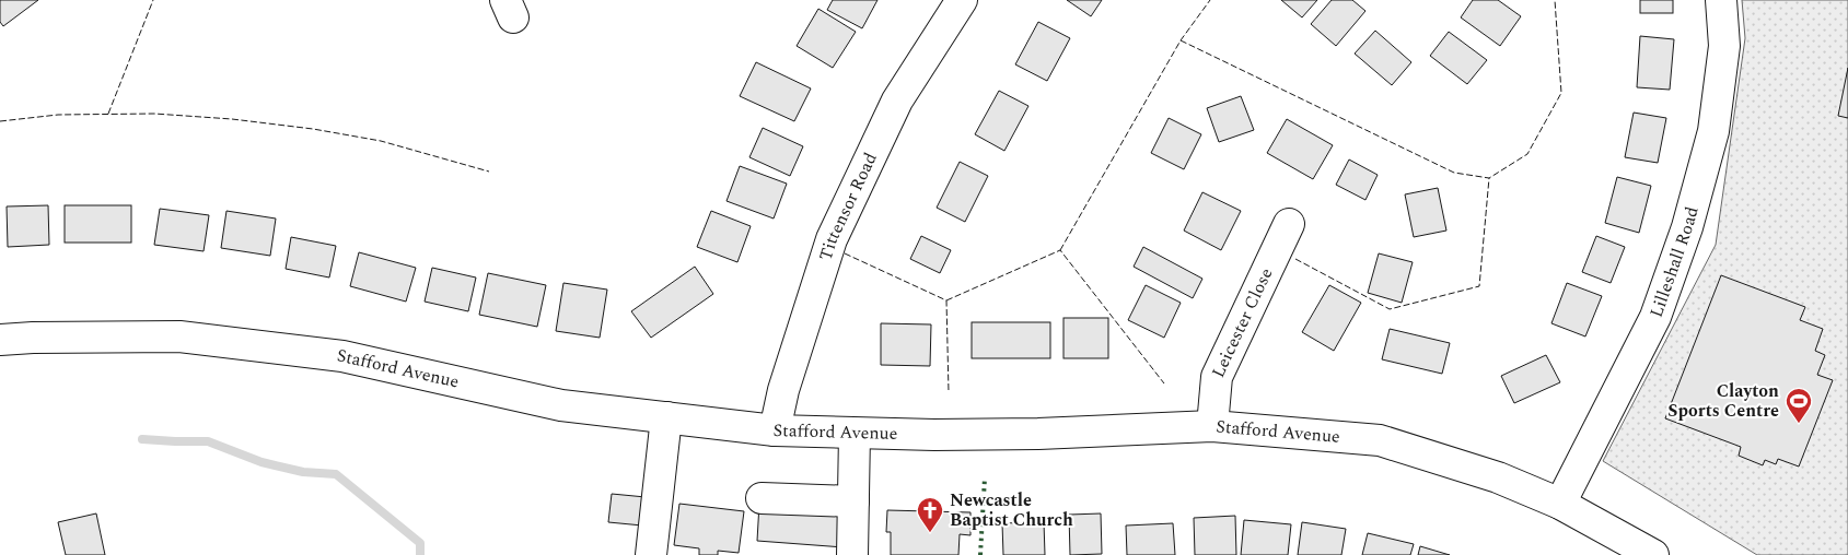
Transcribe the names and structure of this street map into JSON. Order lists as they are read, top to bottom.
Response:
{
  "streets": {
    "street": [
      "Tittensor Road",
      "Lilleshall Road",
      "Leicester Close",
      "Stafford Avenue"
    ]
  },
  "crossings": [
    ["Tittensor Road", "Stafford Avenue"],
    ["Lilleshall Road", "Stafford Avenue"],
    ["Leicester Close", "Stafford Avenue"]
  ],
  "places": {
    "sports": ["Clayton Sports Centre"],
    "church": ["Newcastle Baptist Church"]
  }
}
